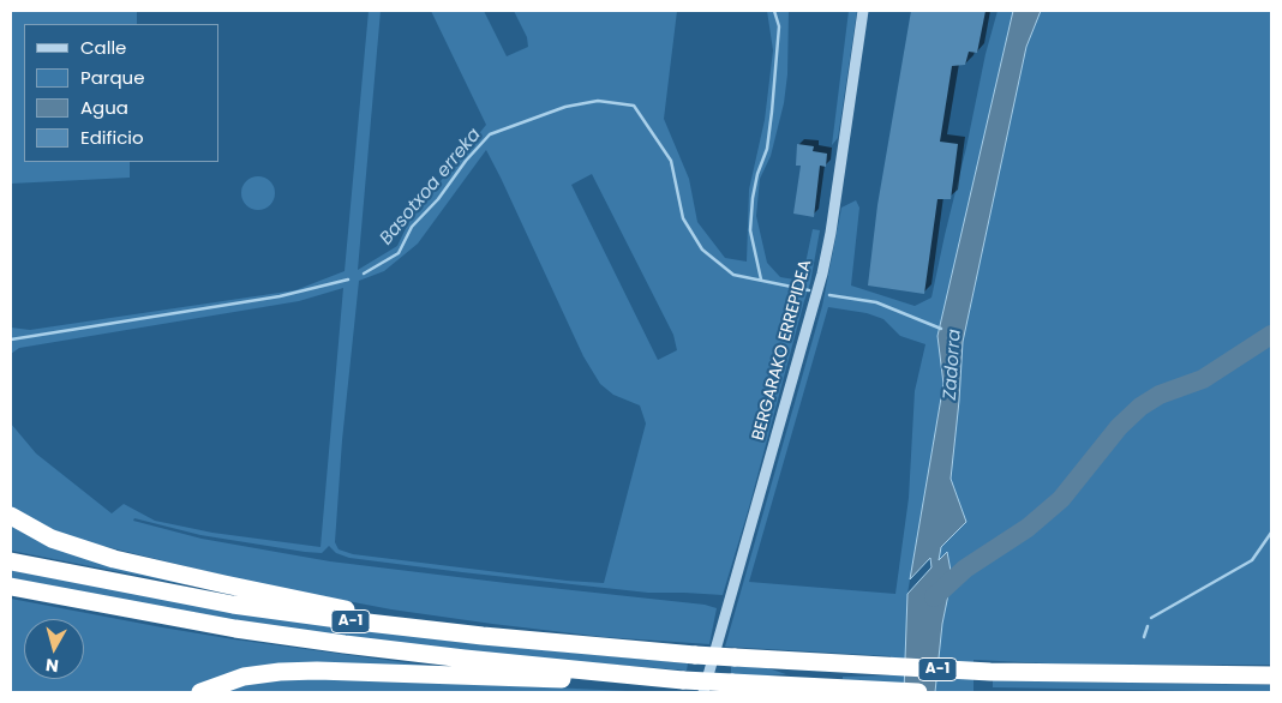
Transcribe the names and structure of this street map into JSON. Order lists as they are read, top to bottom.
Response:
{
  "streets": {
    "highway": ["A-1"],
    "street": ["BERGARAKO ERREPIDEA"]
  },
  "water": ["Basotxoa erreka", "Zadorra"],
  "legend": [
    "Calle",
    "Parque",
    "Agua",
    "Edificio"
  ],
  "north": "bottom"
}
